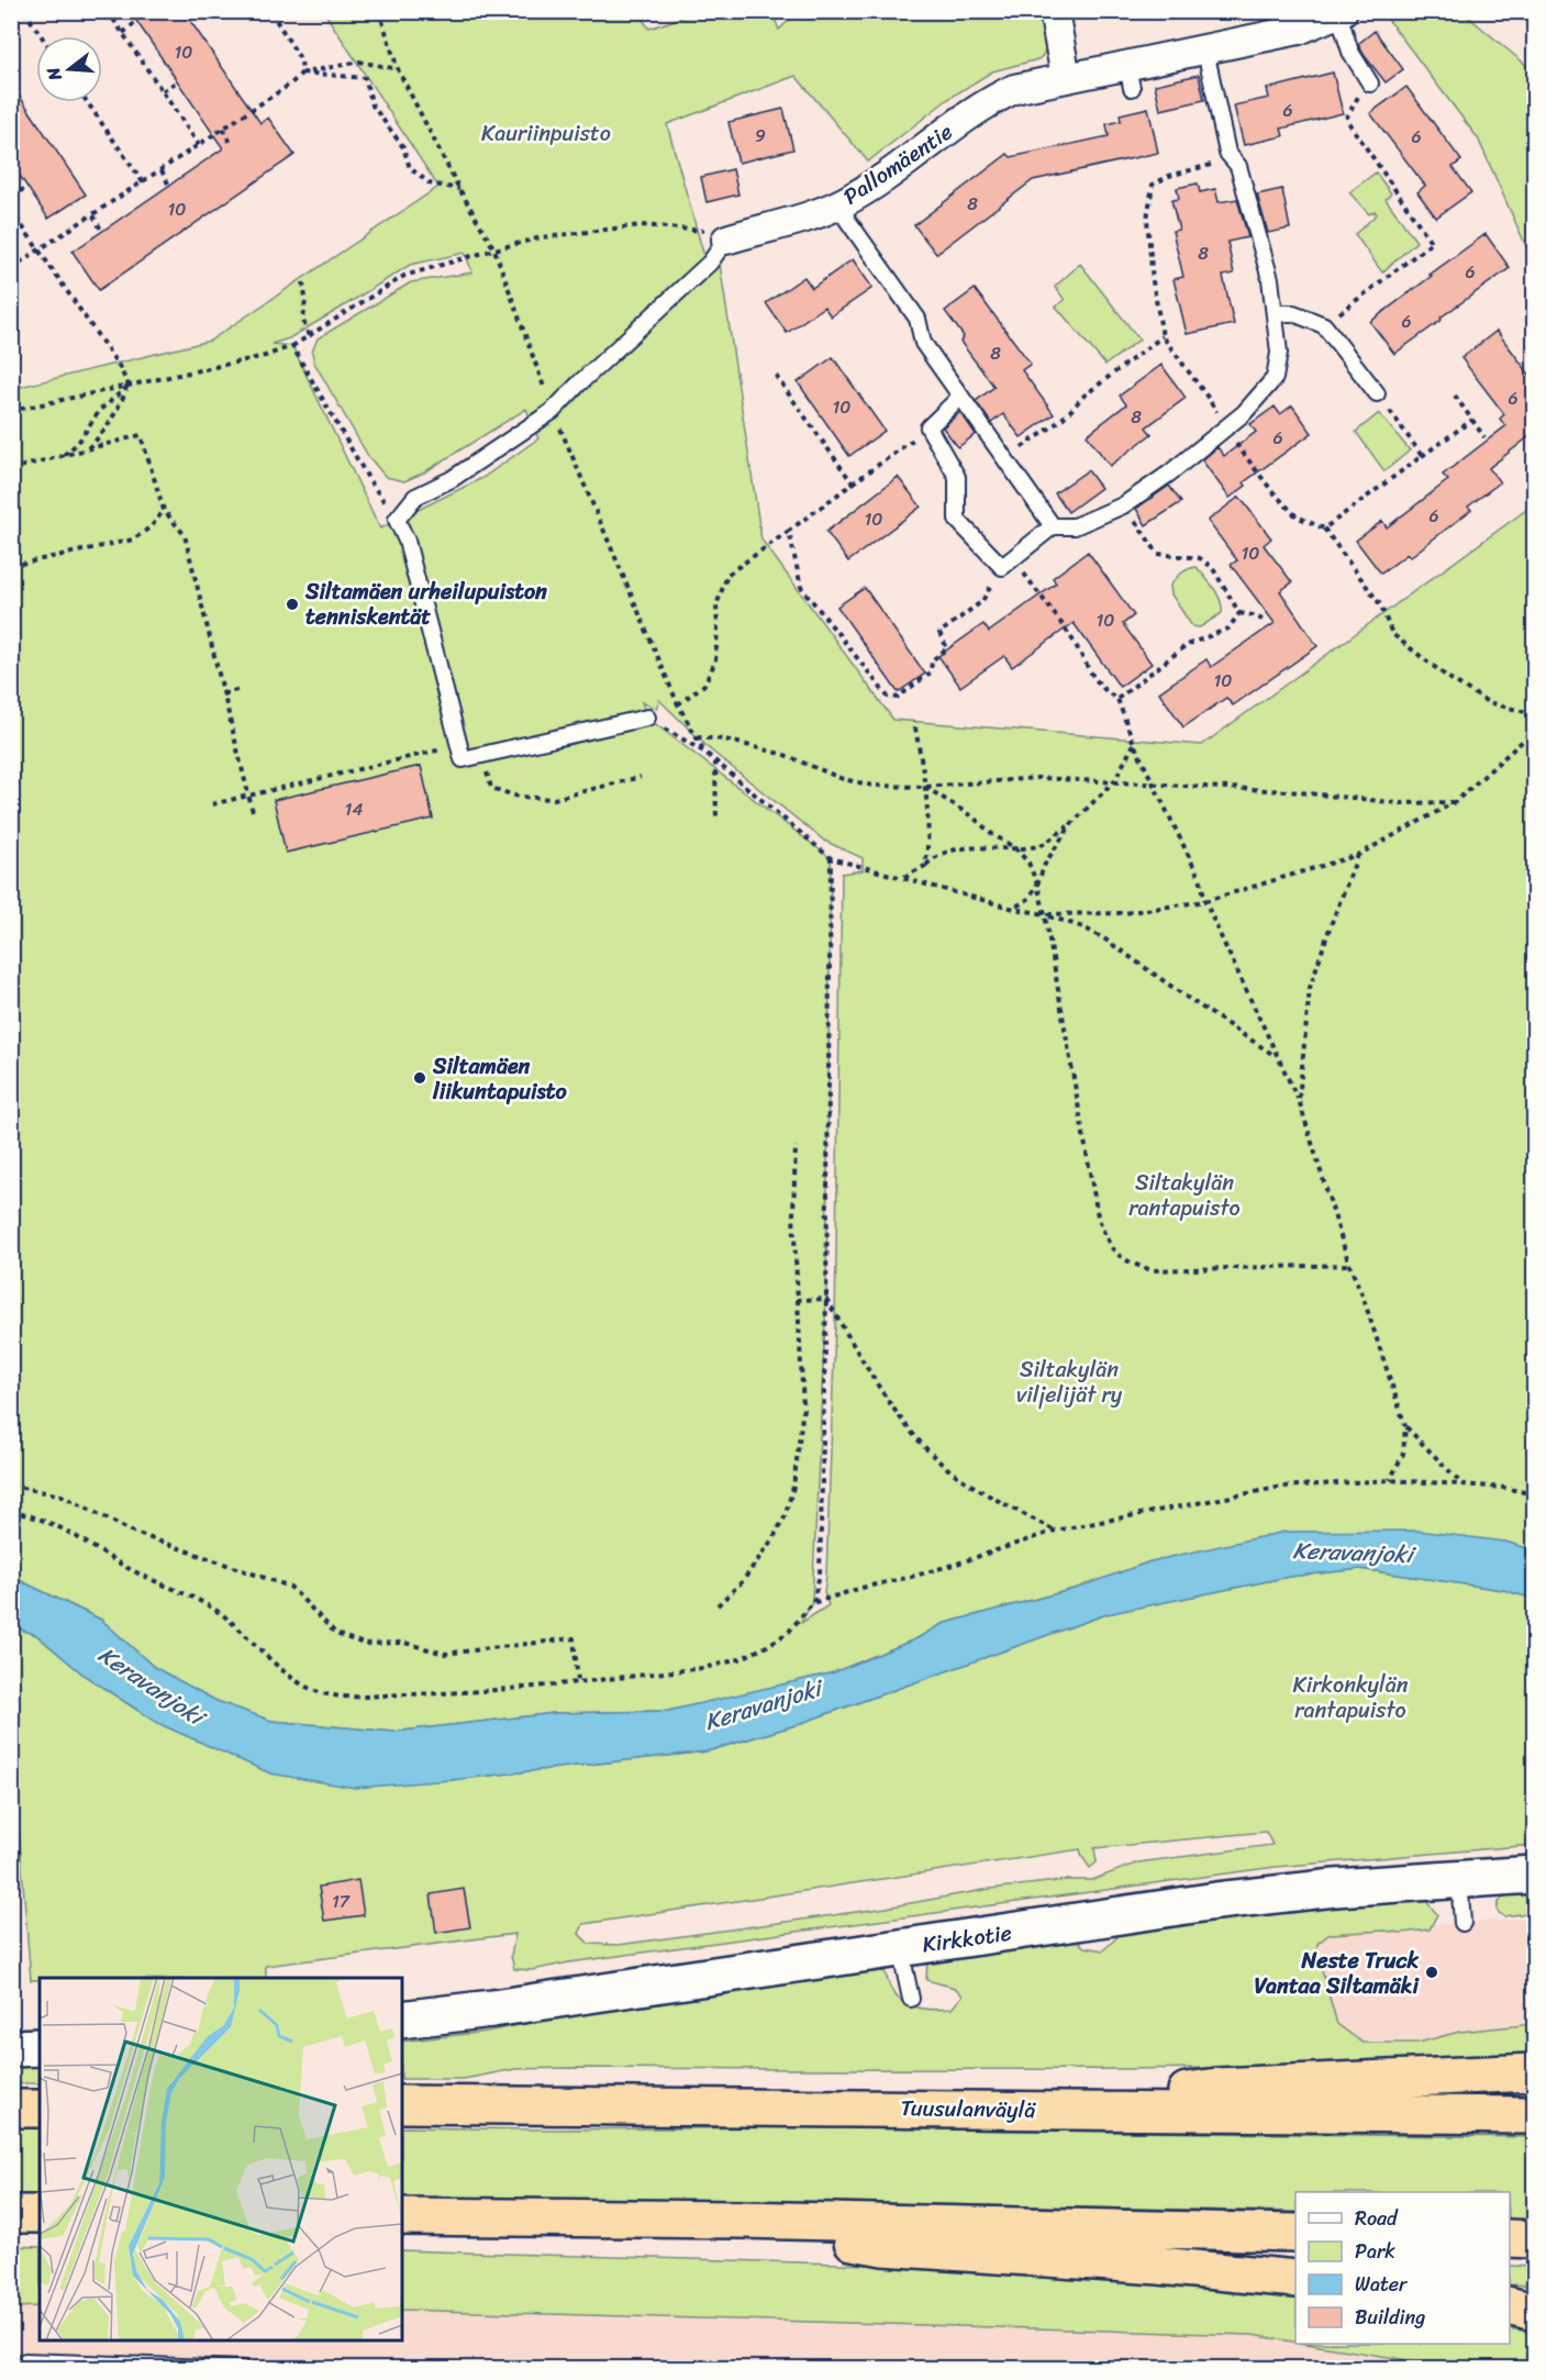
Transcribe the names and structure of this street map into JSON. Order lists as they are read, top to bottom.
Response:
{
  "streets": {
    "highway": ["Tuusulanväylä"],
    "street": ["Pallomäentie", "Kirkkotie"]
  },
  "water": ["Keravanjoki"],
  "parks": [
    "Kauriinpuisto",
    "Siltakylän rantapuisto",
    "Siltakylän viljelijät ry",
    "Kirkonkylän rantapuisto"
  ],
  "places": ["Siltamäen urheilupuiston tenniskentät", "Siltamäen liikuntapuisto", "Neste Truck Vantaa Siltamäki"],
  "house_numbers": [
    "10",
    "6",
    "9",
    "6",
    "8",
    "10",
    "8",
    "6",
    "6",
    "8",
    "6",
    "10",
    "8",
    "6",
    "6",
    "10",
    "10",
    "10",
    "10",
    "14",
    "17"
  ],
  "legend": [
    "Road",
    "Park",
    "Water",
    "Building"
  ],
  "north": "left"
}
